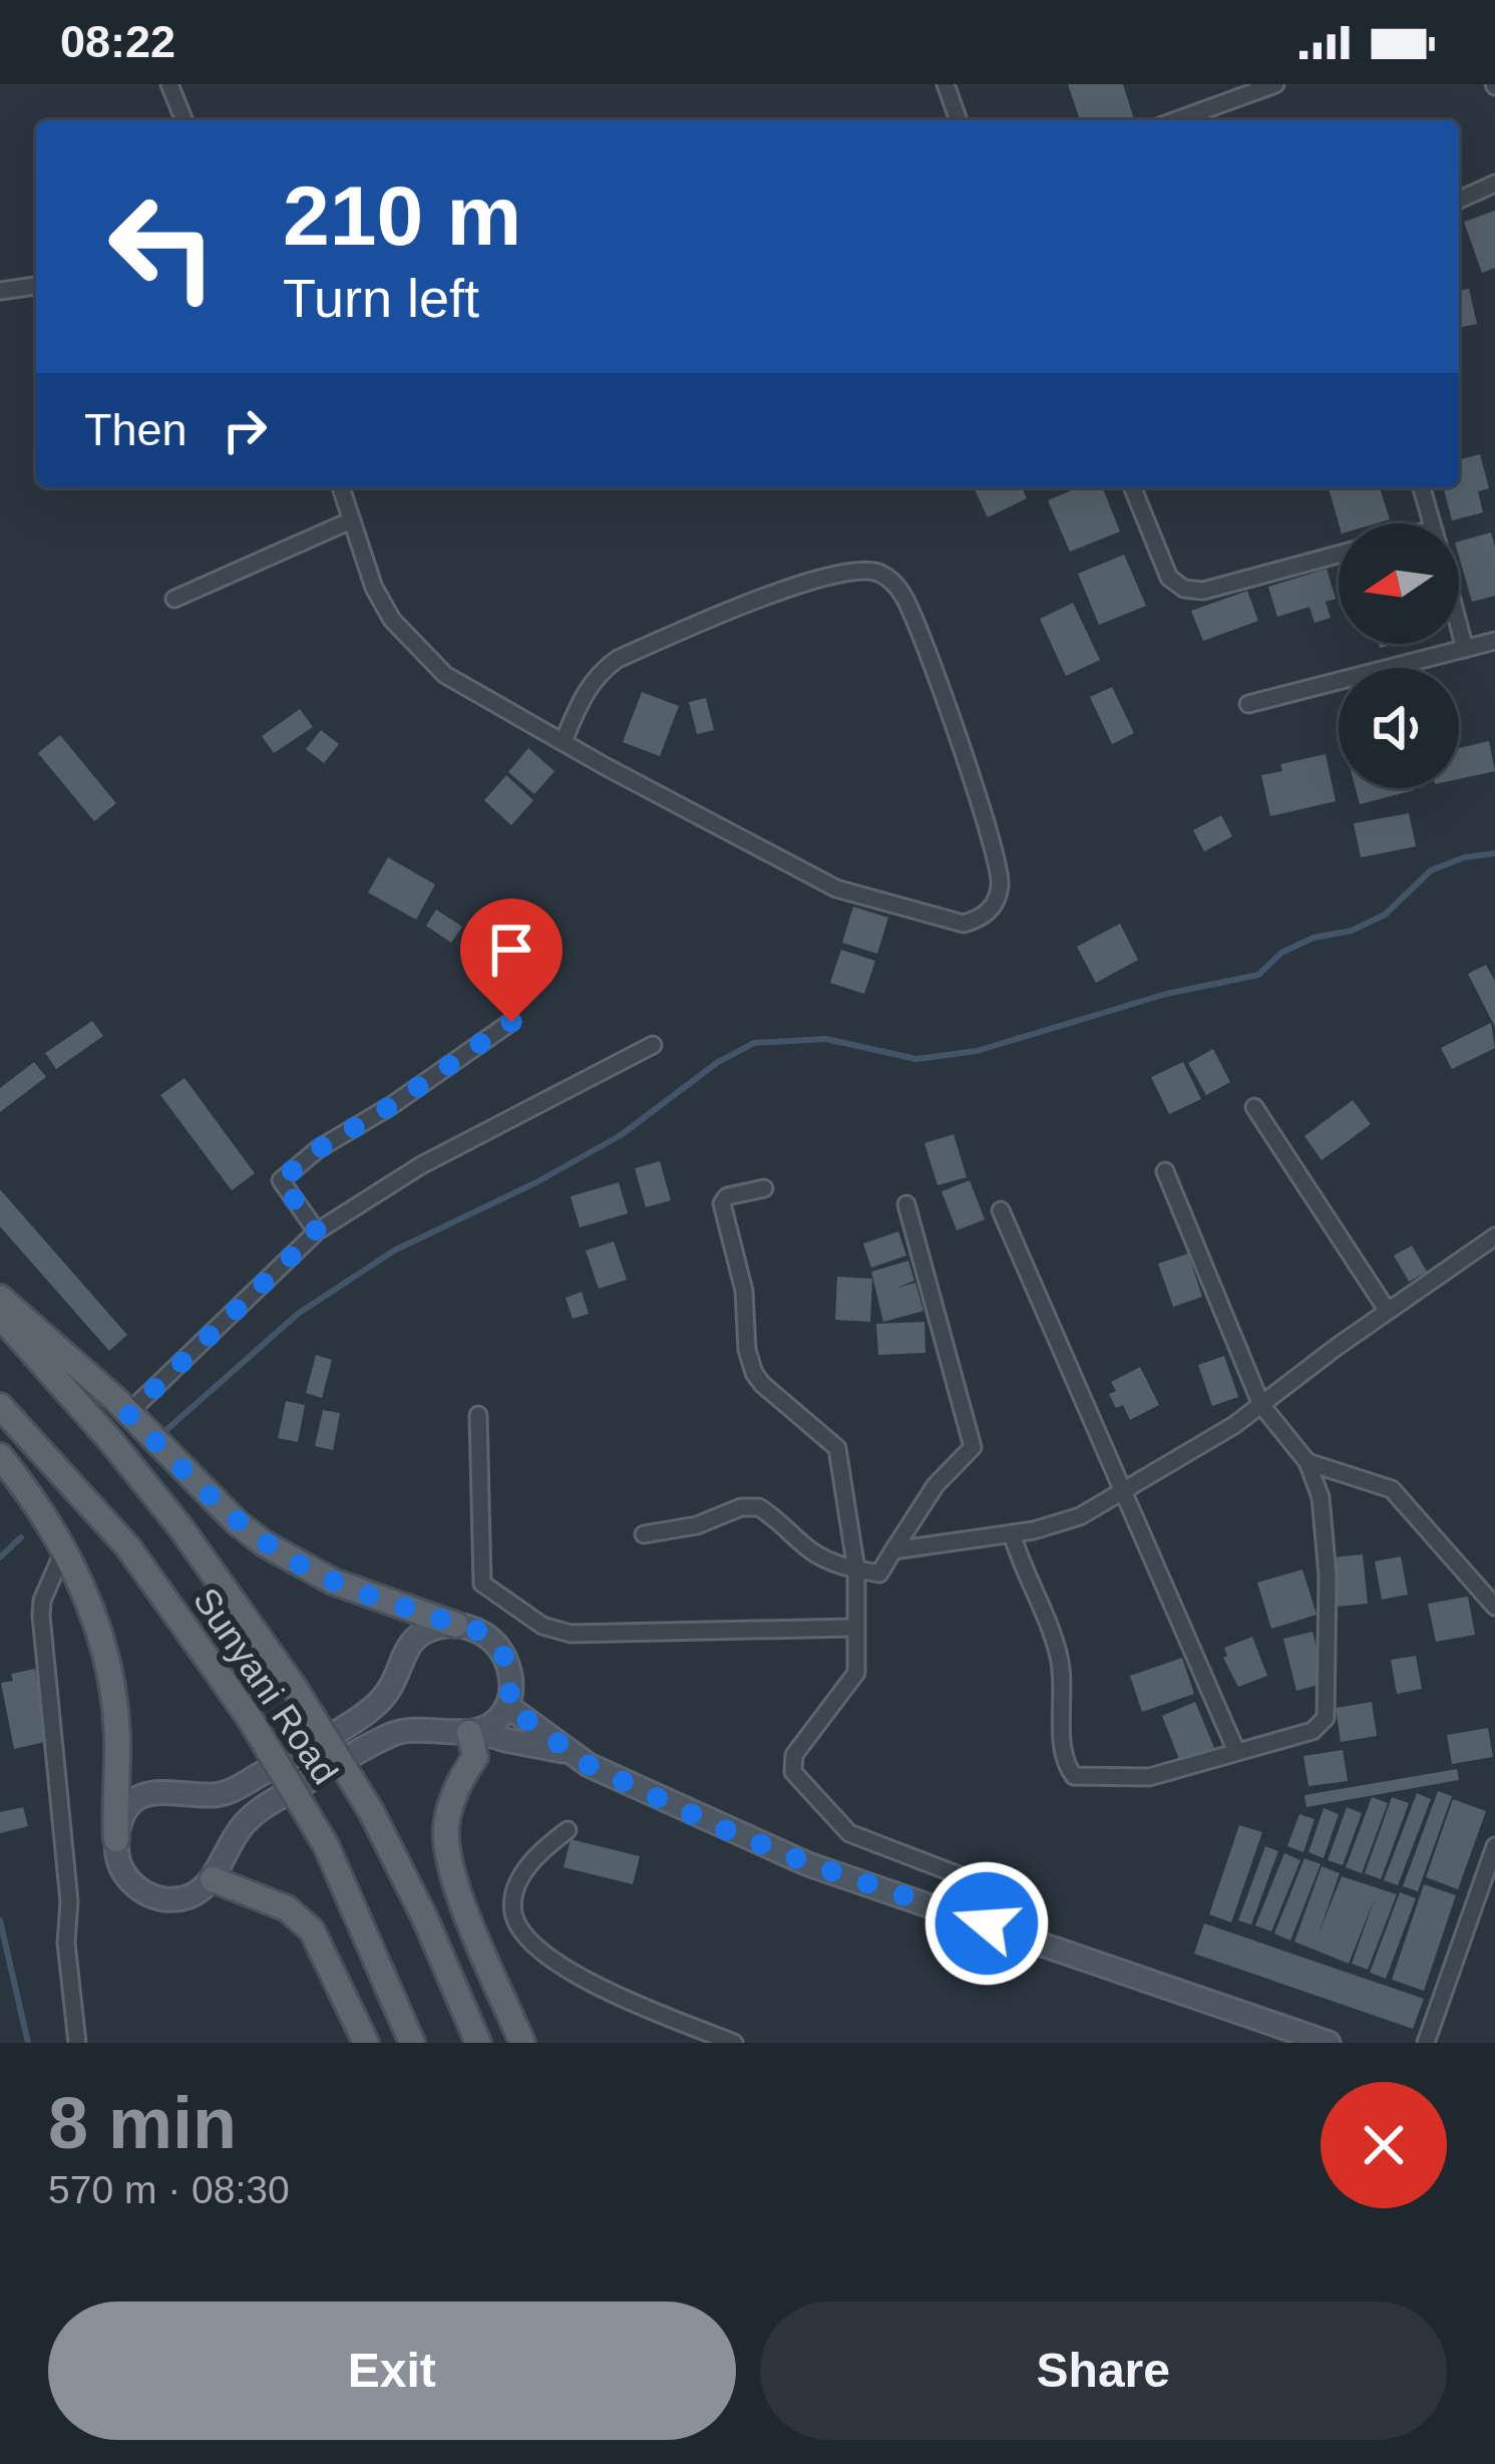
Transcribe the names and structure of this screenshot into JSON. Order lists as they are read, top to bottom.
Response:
{
  "streets": {
    "main road": ["Sunyani Road"]
  },
  "north": "left",
  "page": {
    "status": "08:22",
    "turn": ["210 m", "Turn left"],
    "then": "Then",
    "heading": ["8 min", "570 m · 08:30"],
    "buttons": ["Exit", "Share"]
  }
}
